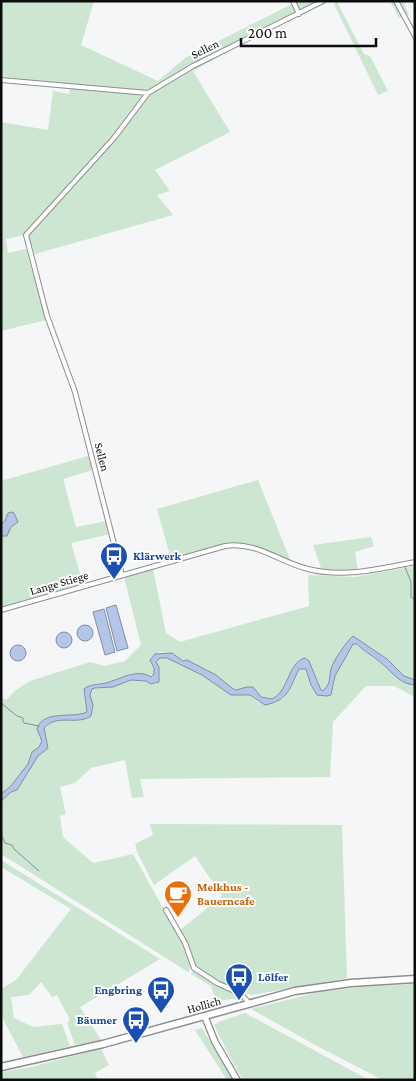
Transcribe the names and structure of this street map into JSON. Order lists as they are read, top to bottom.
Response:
{
  "streets": {
    "main road": ["Hollich"],
    "street": ["Sellen", "Lange Stiege"]
  },
  "crossings": [
    ["Sellen", "Lange Stiege"]
  ],
  "places": {
    "bus stop": [
      "Klärwerk",
      "Lölfer",
      "Engbring",
      "Bäumer"
    ],
    "cafe": ["Melkhus - Bauerncafe"]
  },
  "scale_bar": "200 m"
}
